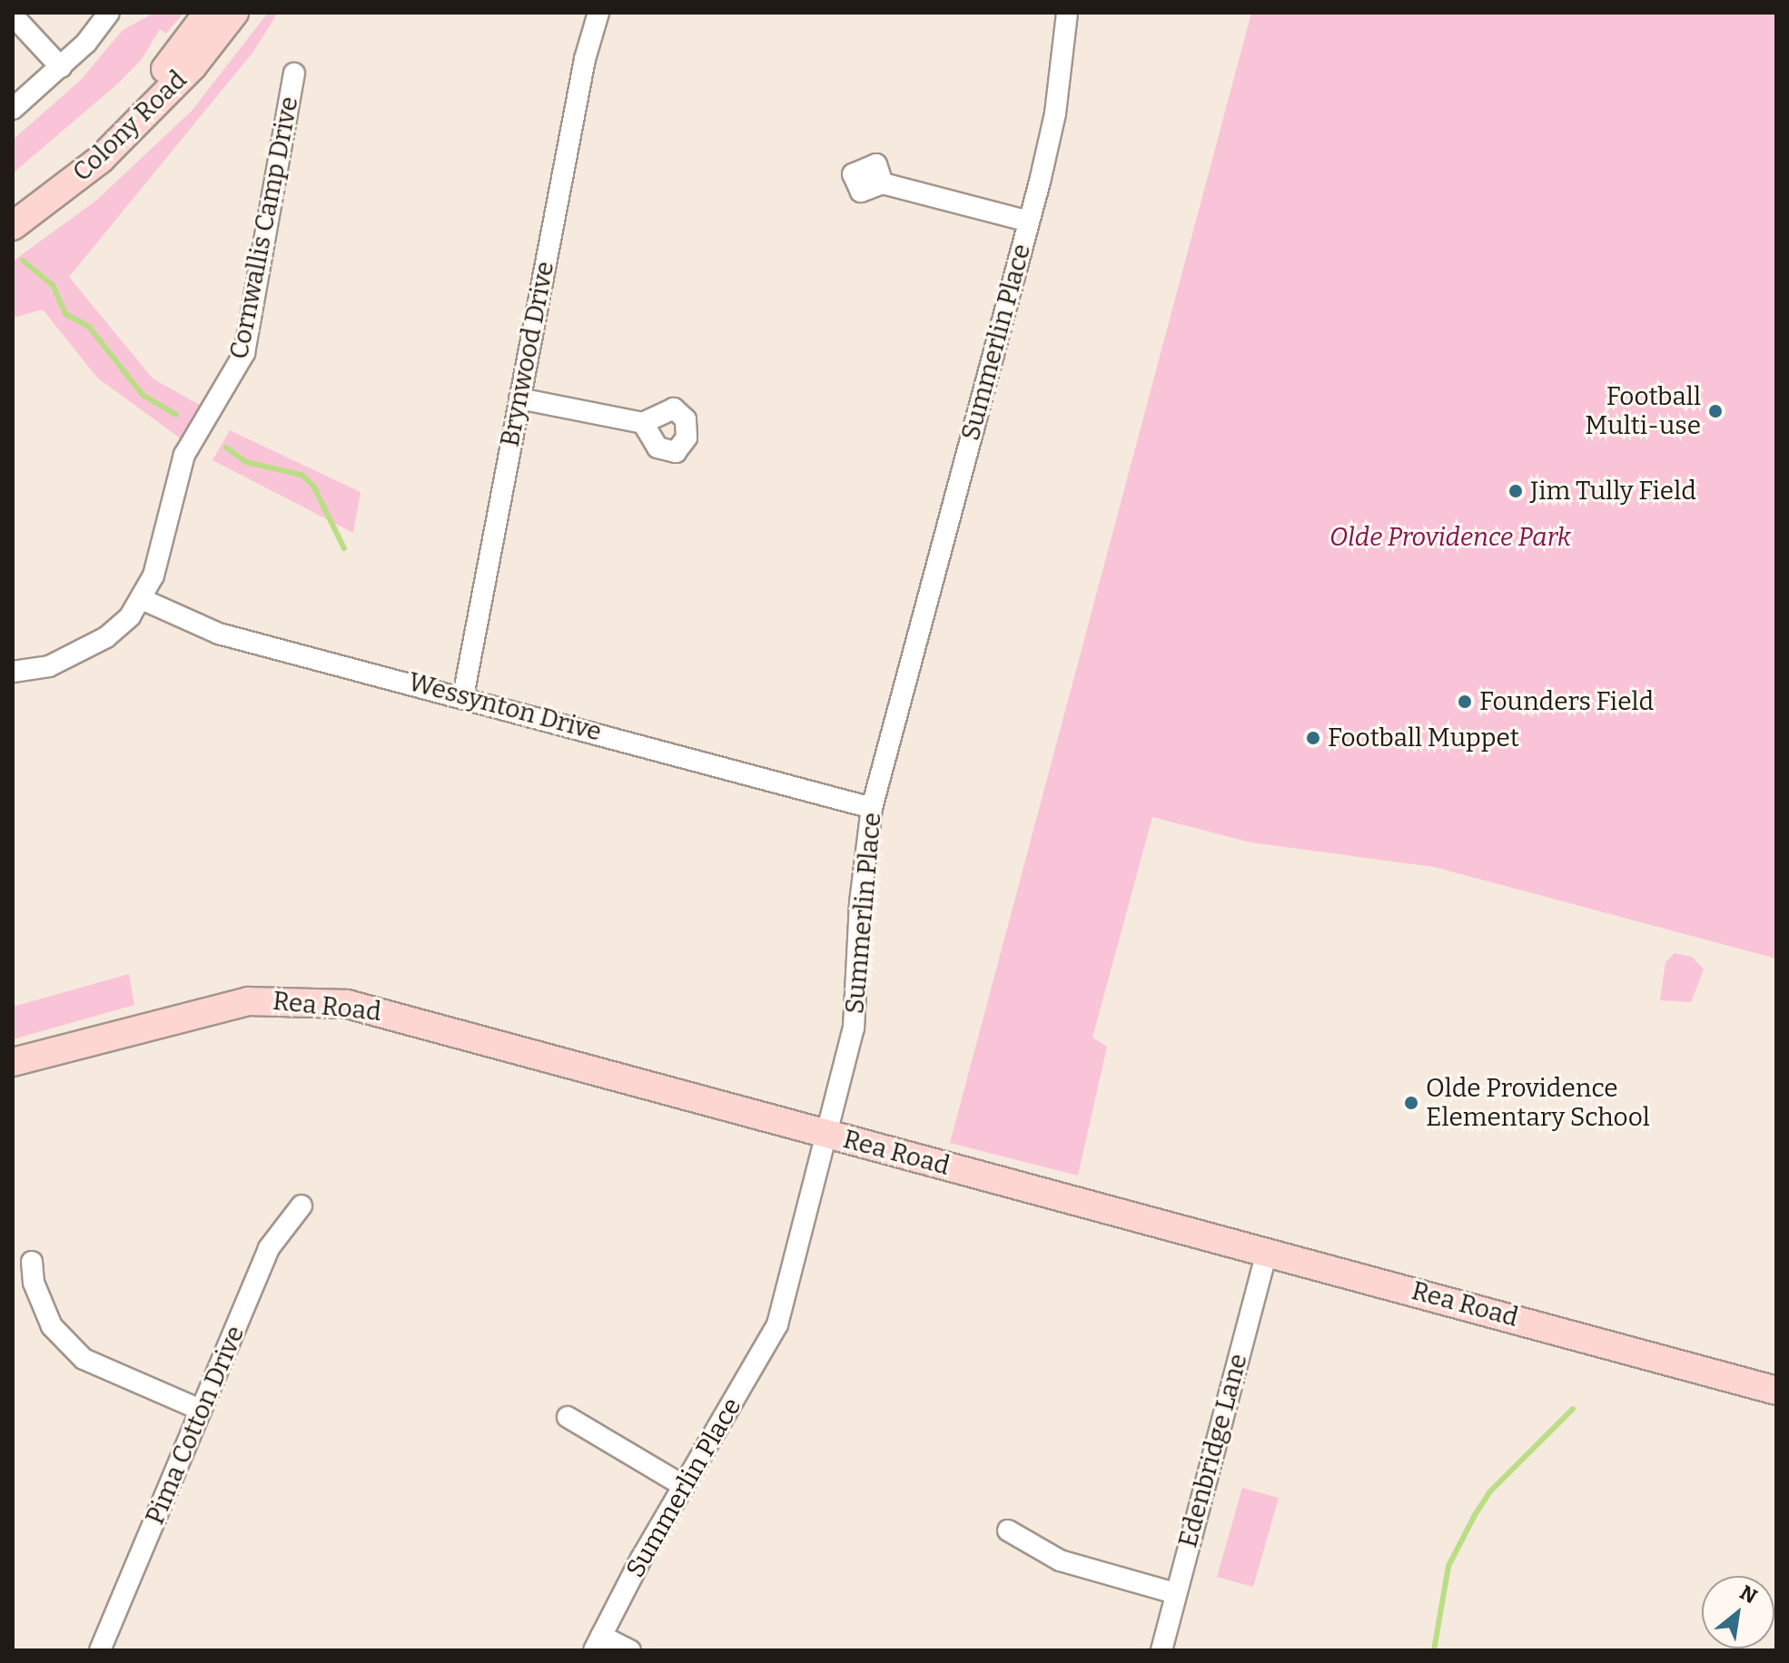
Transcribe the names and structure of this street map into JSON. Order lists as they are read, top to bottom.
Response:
{
  "streets": {
    "main road": ["Colony Road", "Rea Road"],
    "street": [
      "Cornwallis Camp Drive",
      "Summerlin Place",
      "Brynwood Drive",
      "Wessynton Drive",
      "Pima Cotton Drive",
      "Edenbridge Lane"
    ]
  },
  "crossings": [
    ["Cornwallis Camp Drive", "Wessynton Drive"],
    ["Summerlin Place", "Wessynton Drive"],
    ["Summerlin Place", "Rea Road"],
    ["Brynwood Drive", "Wessynton Drive"],
    ["Rea Road", "Edenbridge Lane"]
  ],
  "parks": ["Olde Providence Park"],
  "places": [
    "Football Multi-use",
    "Jim Tully Field",
    "Founders Field",
    "Football Muppet",
    "Olde Providence Elementary School"
  ],
  "north": "top right"
}
